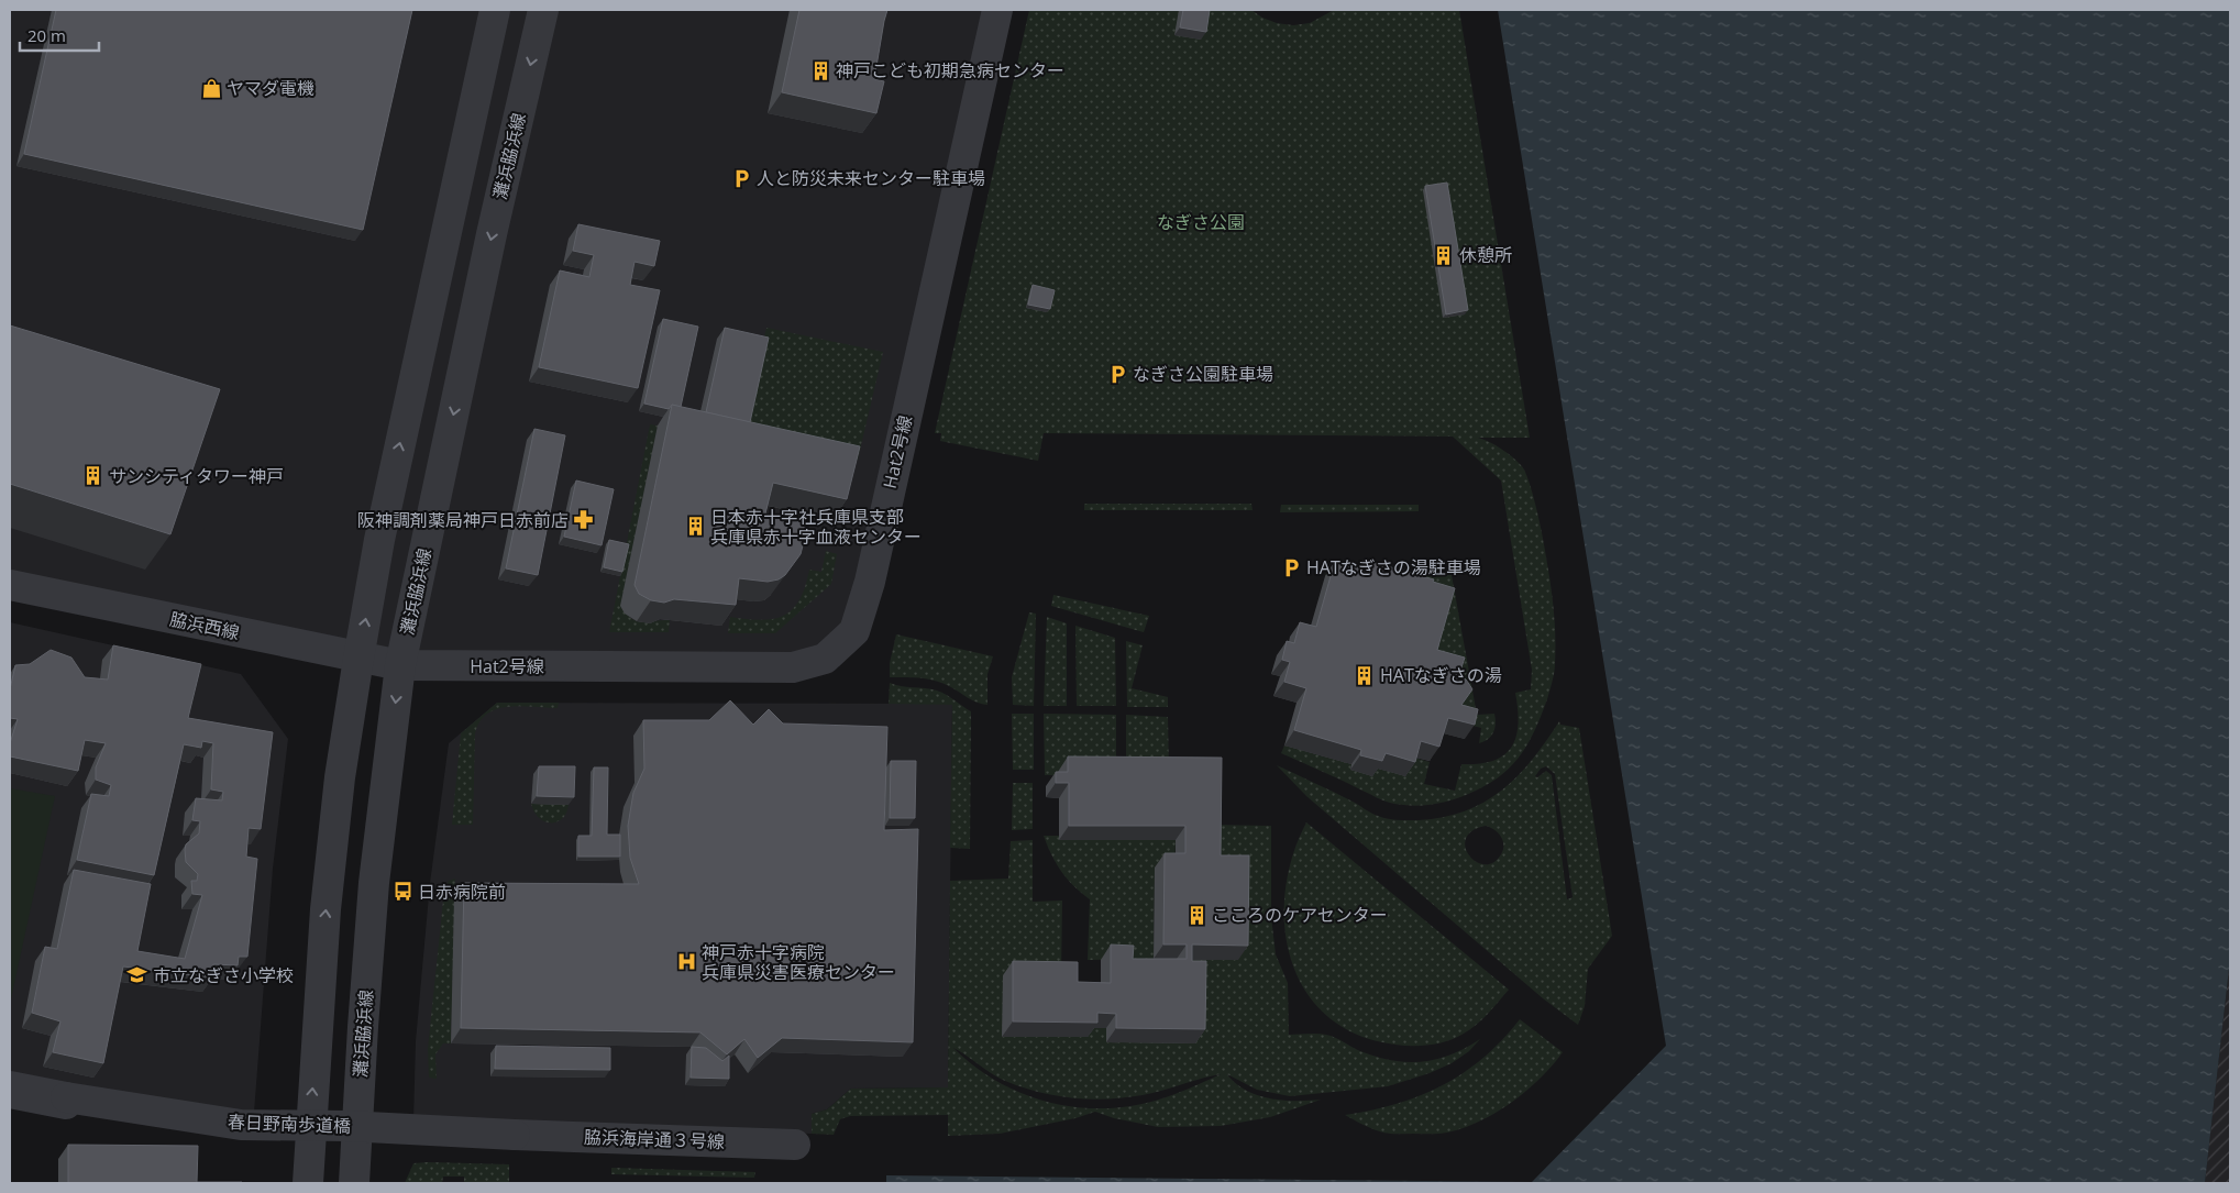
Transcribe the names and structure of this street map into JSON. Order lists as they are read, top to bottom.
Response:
{
  "streets": {
    "street": [
      "灘浜脇浜線",
      "Hat2号線",
      "脇浜西線",
      "春日野南歩道橋",
      "脇浜海岸通３号線"
    ]
  },
  "crossings": [
    ["灘浜脇浜線", "Hat2号線"],
    ["灘浜脇浜線", "脇浜西線"],
    ["Hat2号線", "脇浜西線"],
    ["春日野南歩道橋", "脇浜海岸通３号線"]
  ],
  "parks": ["なぎさ公園"],
  "places": {
    "building": [
      "神戸こども初期急病センター",
      "休憩所",
      "サンシティタワー神戸",
      "日本赤十字社兵庫県支部 兵庫県赤十字血液センター",
      "HATなぎさの湯",
      "こころのケアセンター"
    ],
    "shop": ["ヤマダ電機"],
    "parking": ["人と防災未来センター駐車場", "なぎさ公園駐車場", "HATなぎさの湯駐車場"],
    "pharmacy": ["阪神調剤薬局神戸日赤前店"],
    "bus stop": ["日赤病院前"],
    "hospital": ["神戸赤十字病院 兵庫県災害医療センター"],
    "school or university": ["市立なぎさ小学校"]
  },
  "scale_bar": "20 m"
}
